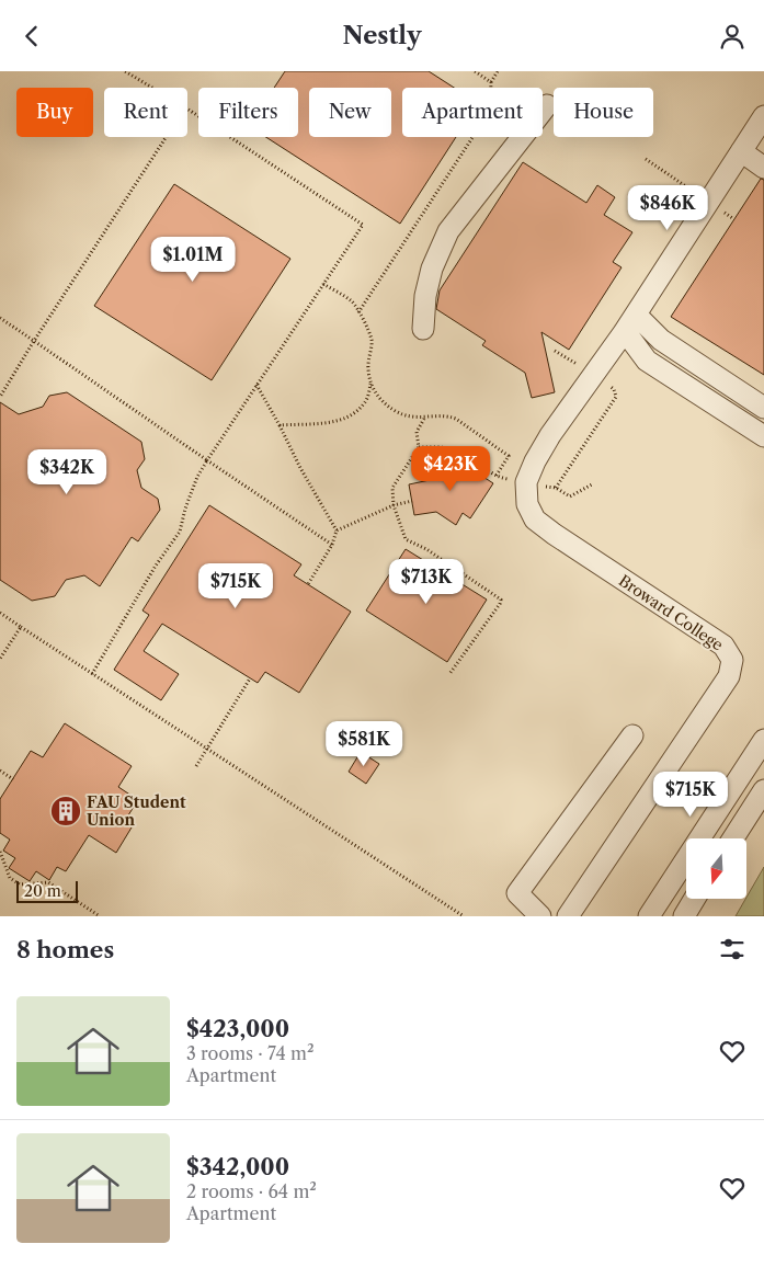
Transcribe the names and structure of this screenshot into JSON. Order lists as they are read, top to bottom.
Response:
{
  "streets": {
    "street": ["Broward College"]
  },
  "places": {
    "building": ["FAU Student Union"]
  },
  "scale_bar": "20 m",
  "north": "bottom",
  "page": {
    "header": "Nestly",
    "chip": [
      "Buy",
      "Rent",
      "Filters",
      "New",
      "Apartment",
      "House"
    ],
    "price": [
      "$846K",
      "$1.01M",
      "$423K",
      "$342K",
      "$713K",
      "$715K",
      "$581K",
      "$715K"
    ],
    "scale": "20 m",
    "heading": "8 homes",
    "list": [
      {
        "name": "$423,000",
        "note": "3 rooms · 74 m² · Apartment"
      },
      {
        "name": "$342,000",
        "note": "2 rooms · 64 m² · Apartment"
      }
    ]
  }
}
